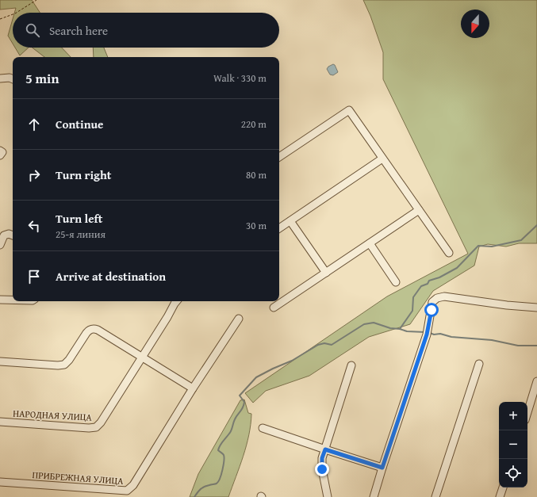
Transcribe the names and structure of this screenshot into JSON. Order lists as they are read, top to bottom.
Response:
{
  "streets": {
    "street": ["НАРОДНАЯ УЛИЦА", "ПРИБРЕЖНАЯ УЛИЦА"]
  },
  "north": "bottom",
  "page": {
    "search": "Search here",
    "heading": ["5 min", "Walk · 330 m"],
    "list": [
      ["Continue", "220 m"],
      ["Turn right", "80 m"],
      ["Turn left", "25-я линия", "30 m"],
      "Arrive at destination"
    ],
    "map_buttons": ["+", "−"]
  }
}
